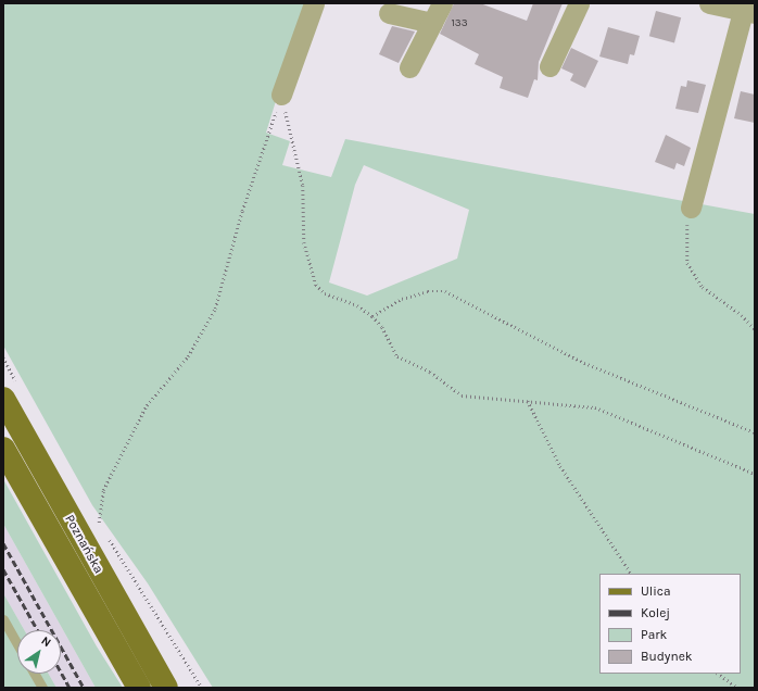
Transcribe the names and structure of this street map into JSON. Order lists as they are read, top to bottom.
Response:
{
  "streets": {
    "main road": ["Poznańska"]
  },
  "house_numbers": ["133"],
  "legend": [
    "Ulica",
    "Kolej",
    "Park",
    "Budynek"
  ],
  "north": "top right"
}
